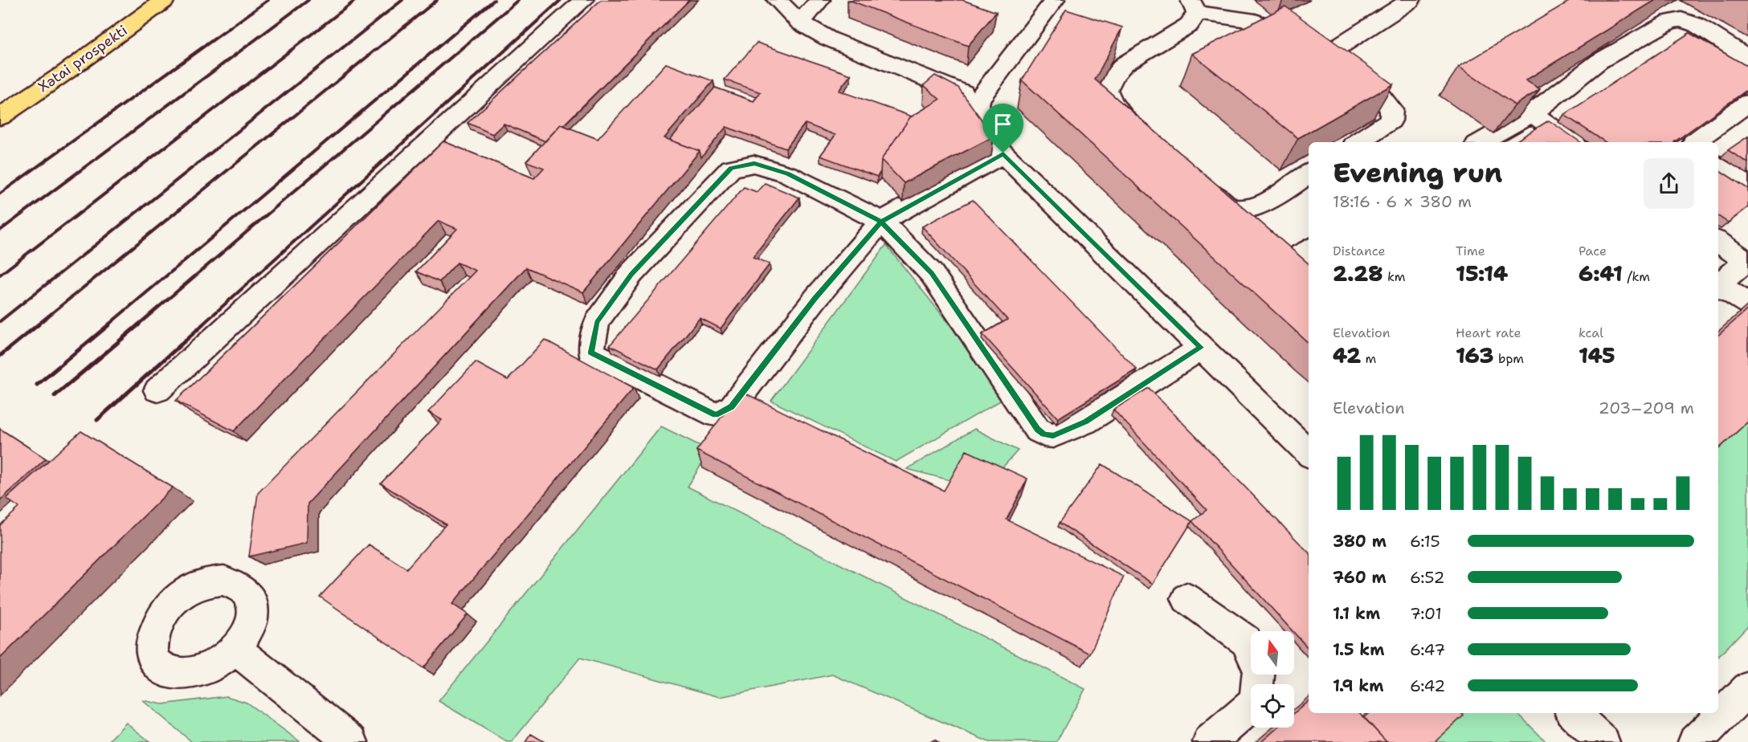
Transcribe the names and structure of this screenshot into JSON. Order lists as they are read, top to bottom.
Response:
{
  "streets": {
    "main road": ["Xətai prospekti"]
  },
  "north": "top",
  "page": {
    "heading": ["Evening run", "18:16 · 6 × 380 m"],
    "stats": [
      ["Distance", "2.28 km"],
      ["Time", "15:14"],
      ["Pace", "6:41 /km"],
      ["Elevation", "42 m"],
      ["Heart rate", "163 bpm"],
      ["kcal", "145"]
    ],
    "chart": ["Elevation", "203–209 m"],
    "list": [
      {
        "name": "380 m",
        "note": "6:15"
      },
      {
        "name": "760 m",
        "note": "6:52"
      },
      {
        "name": "1.1 km",
        "note": "7:01"
      },
      {
        "name": "1.5 km",
        "note": "6:47"
      },
      {
        "name": "1.9 km",
        "note": "6:42"
      }
    ]
  }
}
